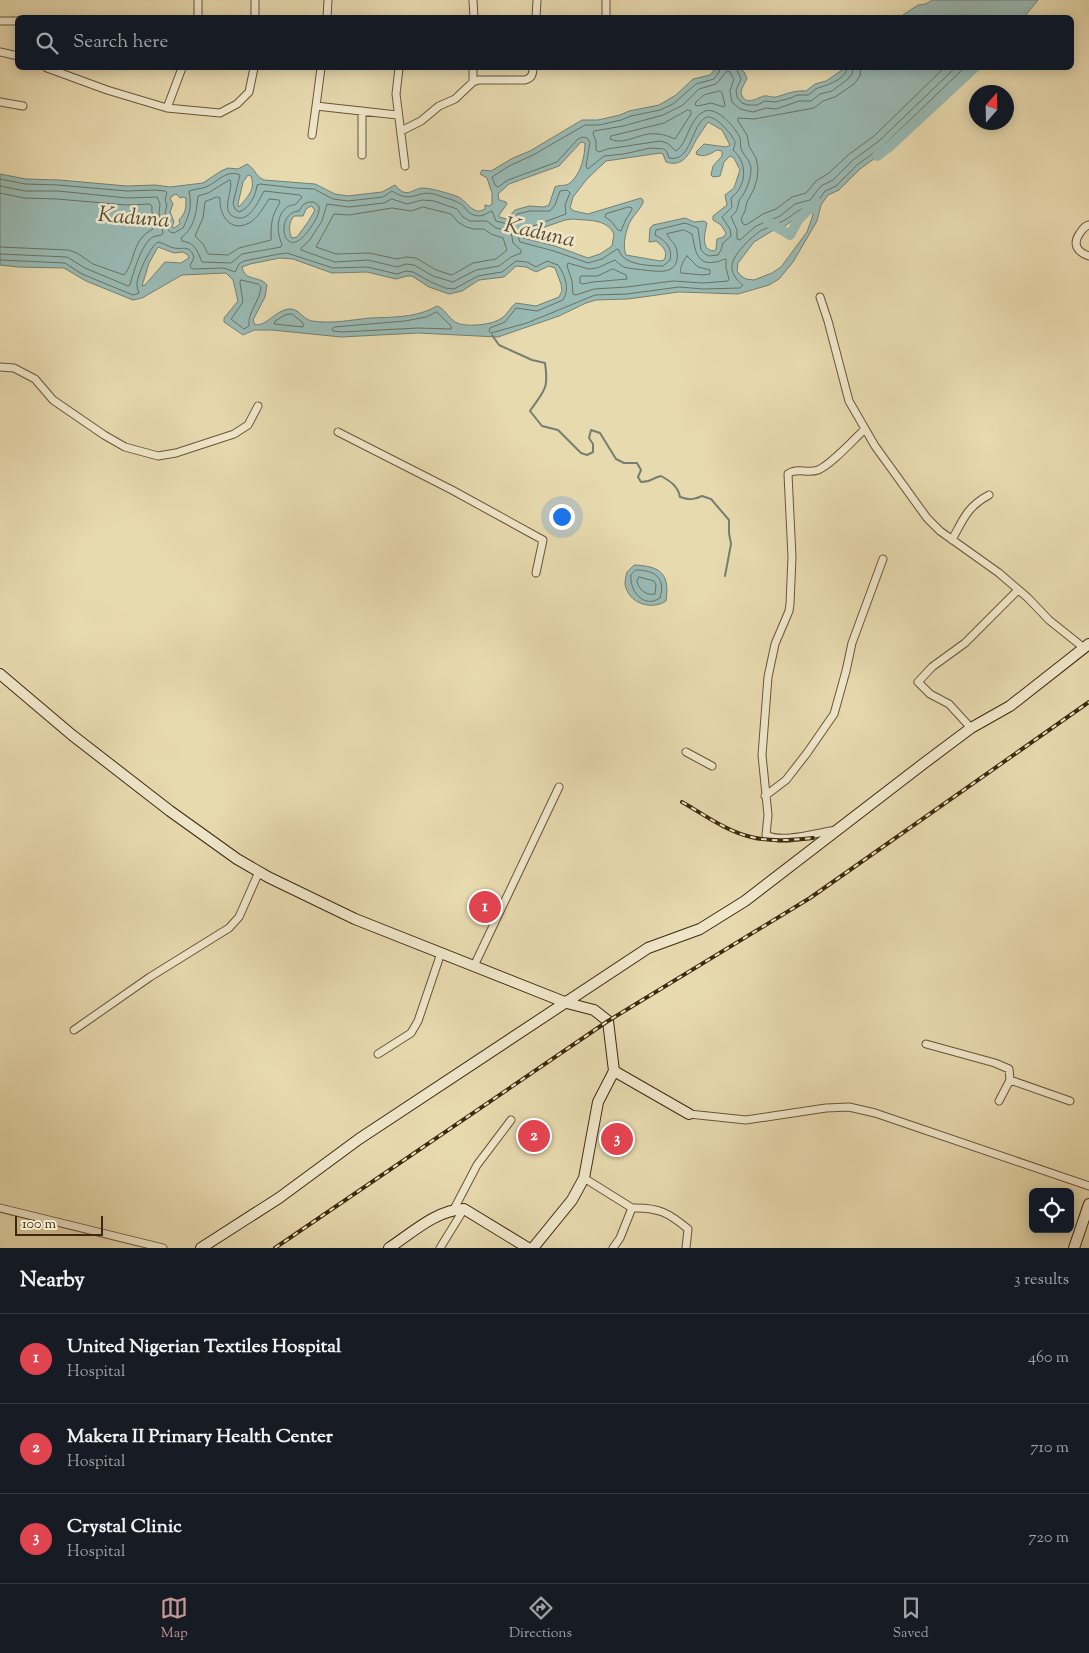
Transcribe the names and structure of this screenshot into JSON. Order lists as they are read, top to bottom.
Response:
{
  "water": ["Kaduna"],
  "scale_bar": "100 m",
  "north": "top",
  "page": {
    "search": "Search here",
    "pins": ["1", "2", "3"],
    "scale": "100 m",
    "heading": ["Nearby", "3 results"],
    "list": [
      {
        "mark": "1",
        "name": "United Nigerian Textiles Hospital",
        "note": "Hospital",
        "value": "460 m"
      },
      {
        "mark": "2",
        "name": "Makera II Primary Health Center",
        "note": "Hospital",
        "value": "710 m"
      },
      {
        "mark": "3",
        "name": "Crystal Clinic",
        "note": "Hospital",
        "value": "720 m"
      }
    ],
    "nav": ["Map", "Directions", "Saved"]
  }
}
